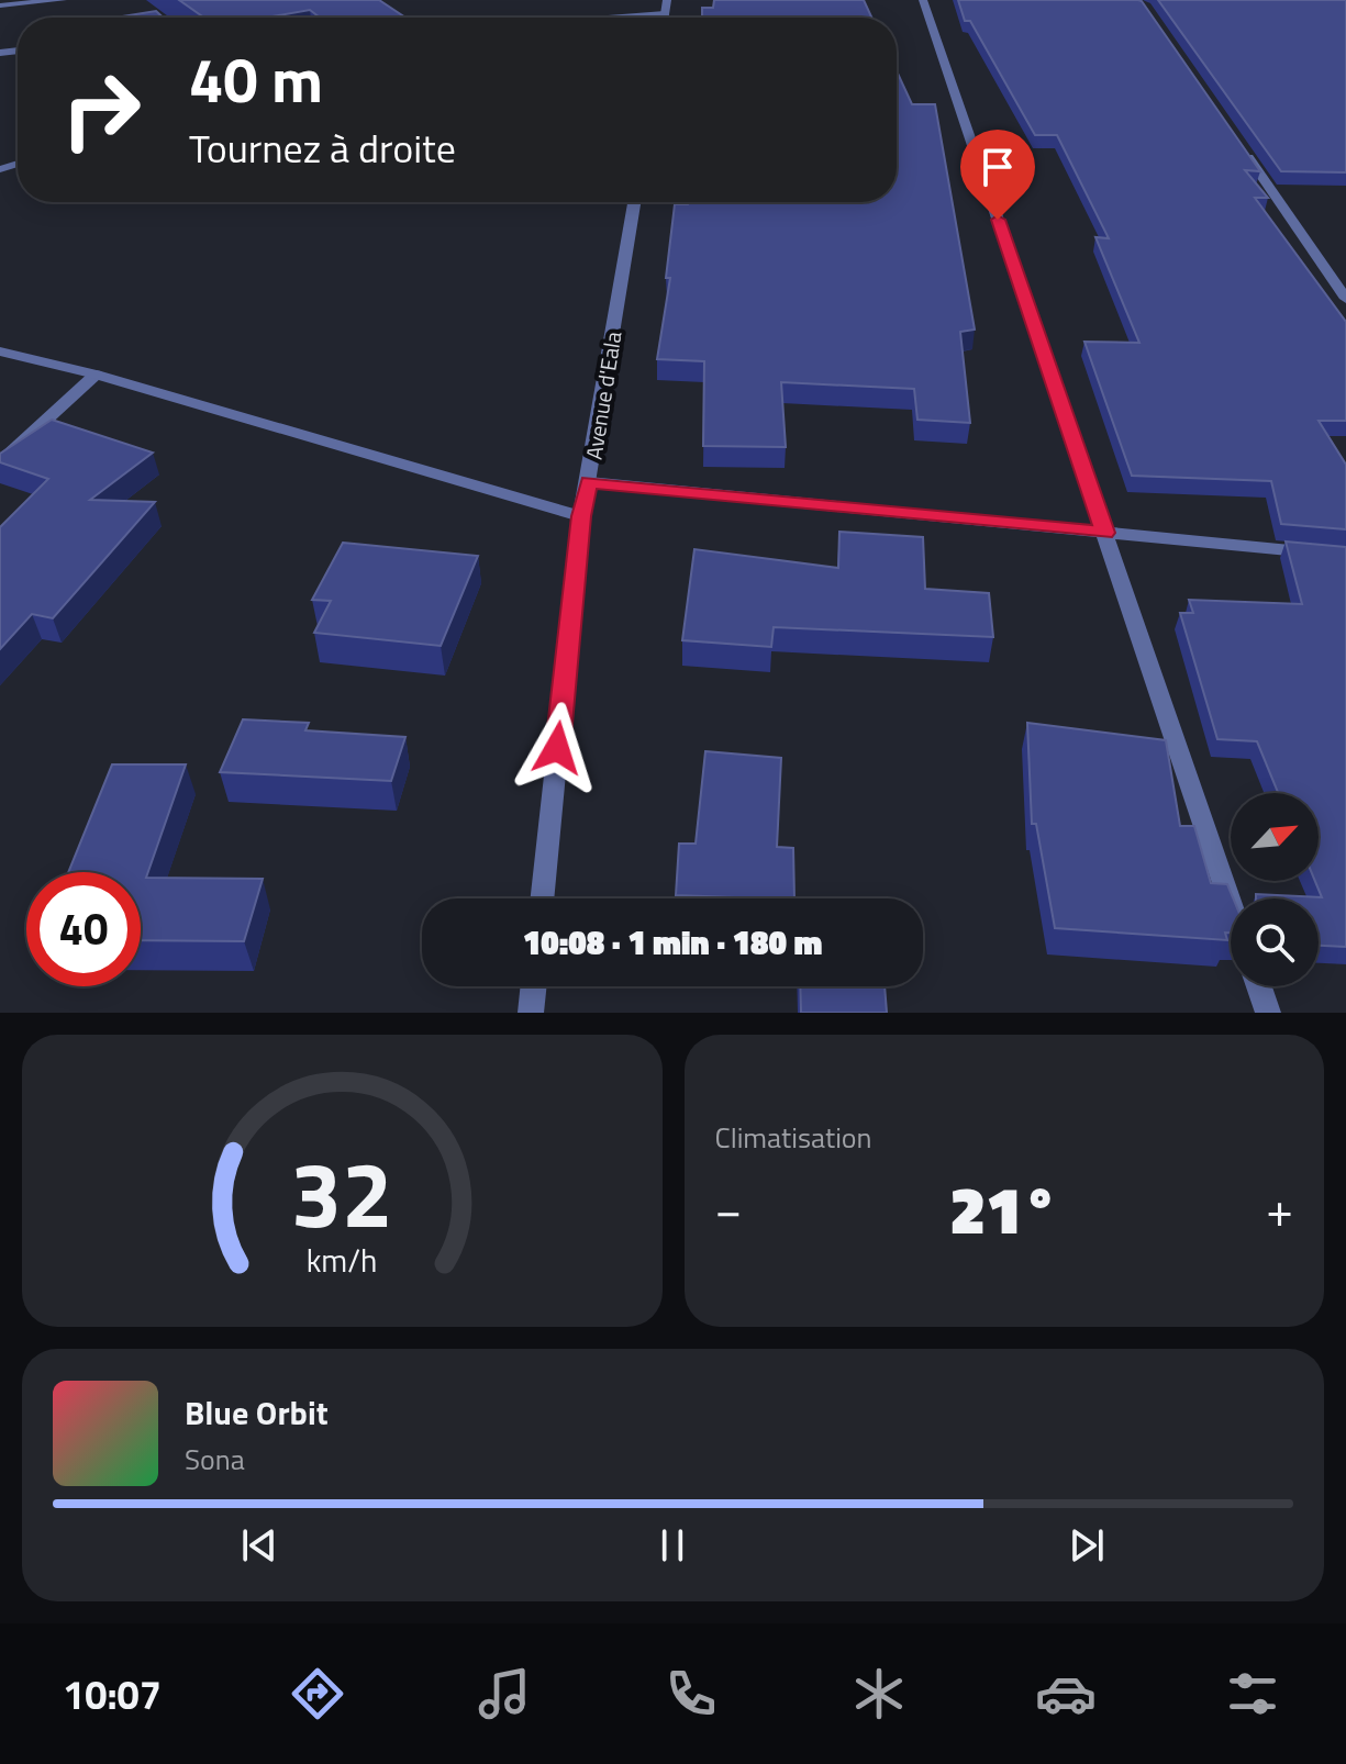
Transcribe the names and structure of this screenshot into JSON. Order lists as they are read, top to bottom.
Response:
{
  "streets": {
    "street": ["Avenue d'Eala"]
  },
  "north": "top right",
  "page": {
    "turn": ["40 m", "Tournez à droite"],
    "limit": "40",
    "trip": "10:08 · 1 min · 180 m",
    "tile": "Climatisation",
    "heat": ["−", "21°", "+"],
    "song": ["Blue Orbit", "Sona"],
    "tabs": "10:07",
    "gauge": ["32", "km/h"]
  }
}
